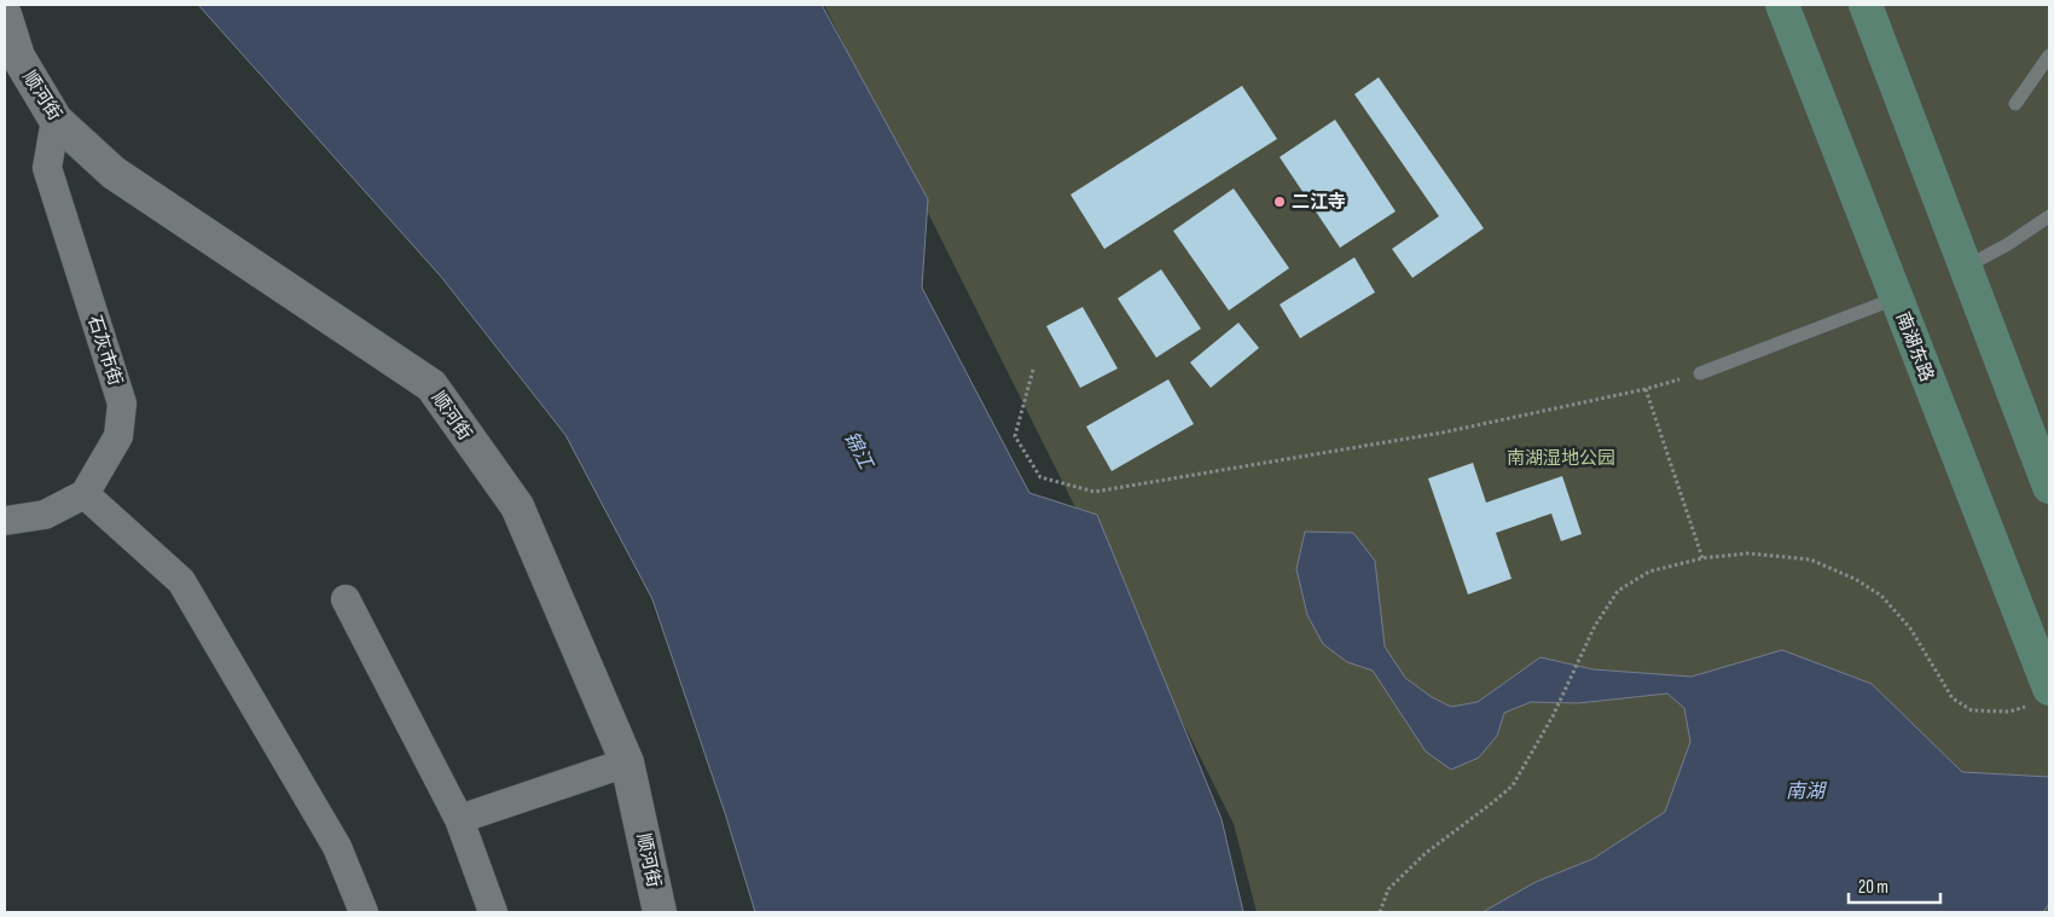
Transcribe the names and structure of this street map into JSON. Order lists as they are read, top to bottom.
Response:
{
  "streets": {
    "main road": ["南湖东路"],
    "street": ["顺河街", "石灰市街"]
  },
  "crossings": [
    ["顺河街", "石灰市街"]
  ],
  "water": ["锦江", "南湖"],
  "parks": ["南湖湿地公园"],
  "places": ["二江寺"],
  "scale_bar": "20 m"
}
